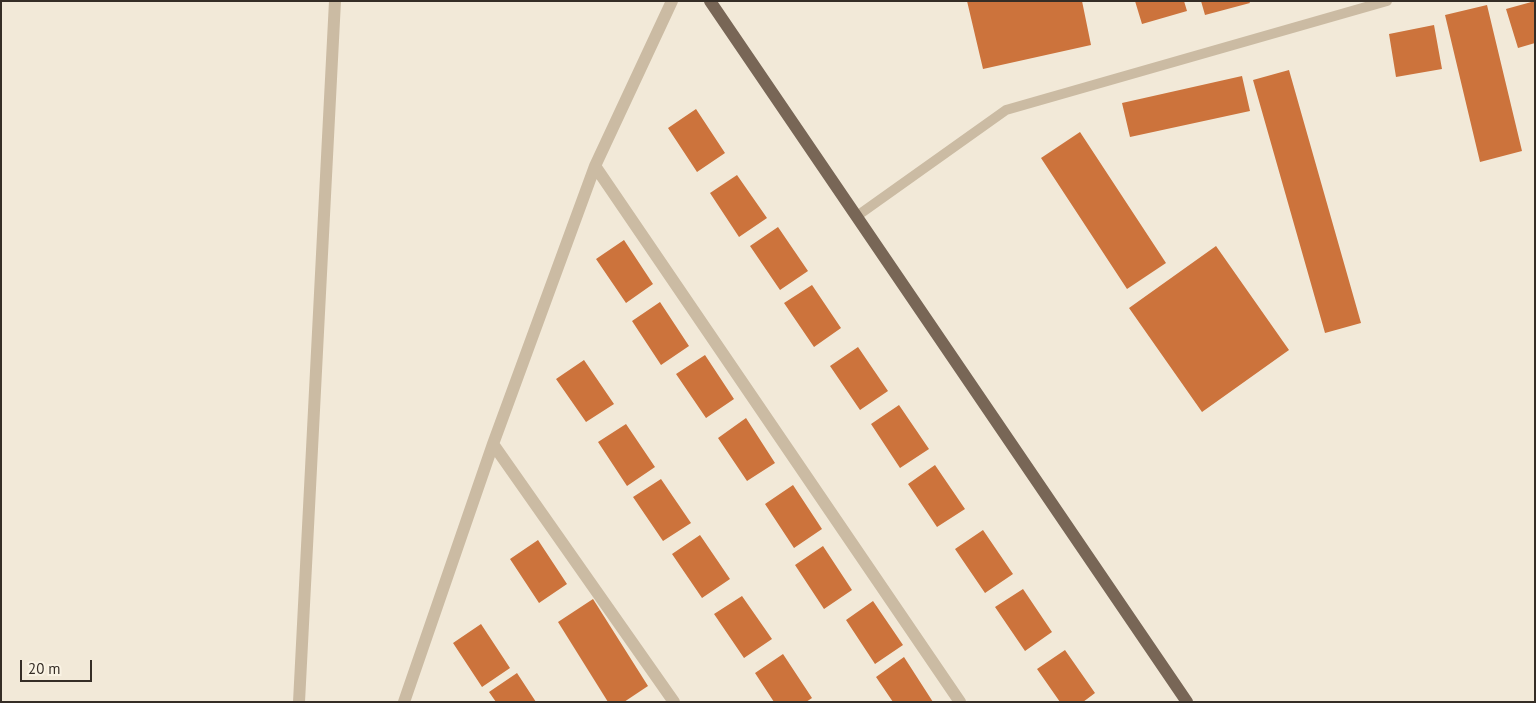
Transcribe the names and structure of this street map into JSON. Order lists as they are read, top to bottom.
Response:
{
  "scale_bar": "20 m"
}
